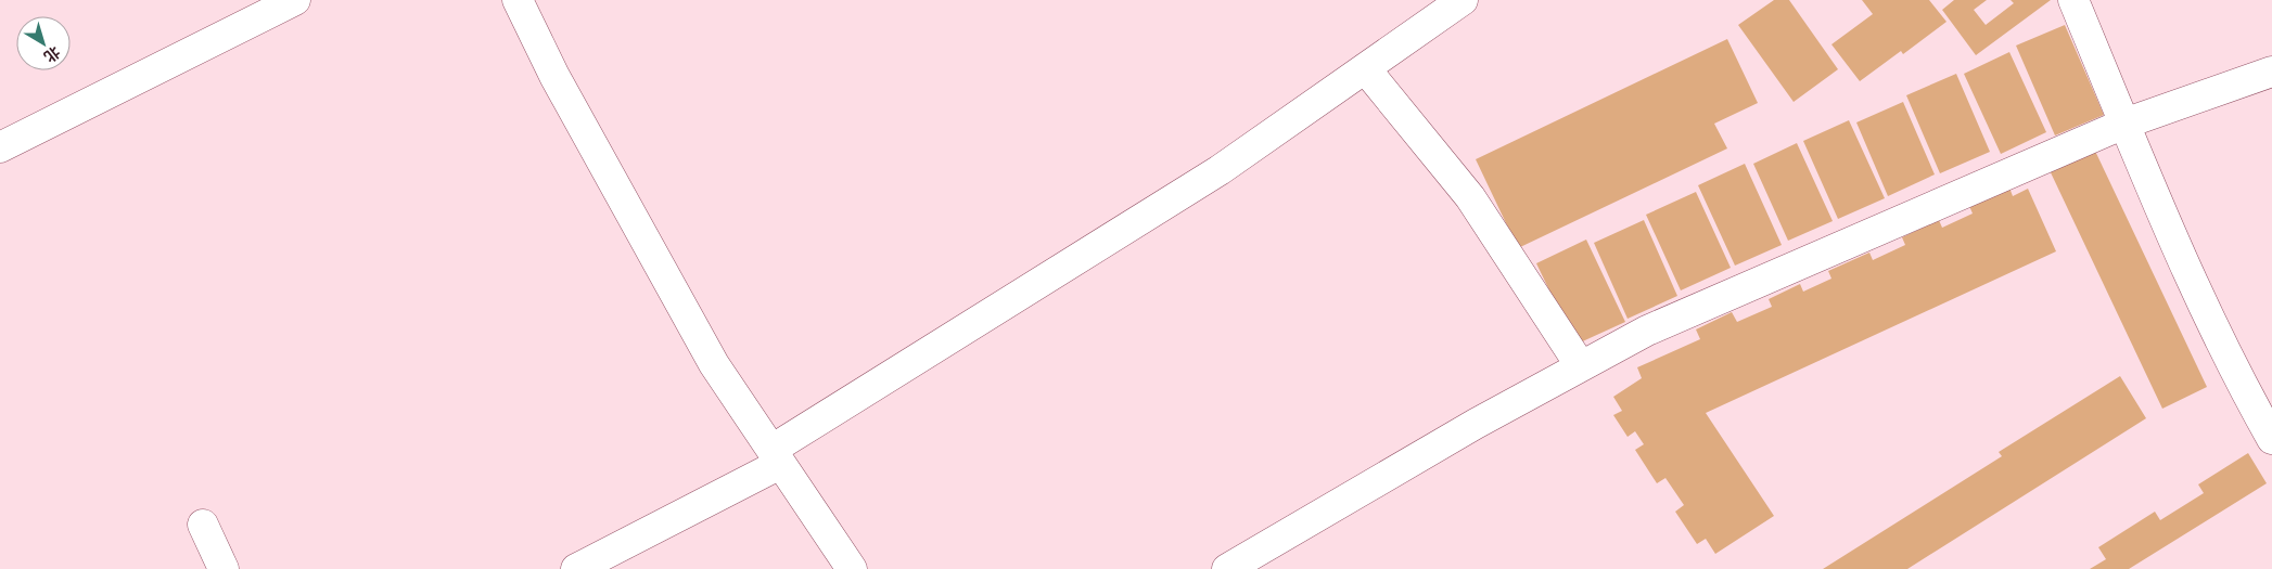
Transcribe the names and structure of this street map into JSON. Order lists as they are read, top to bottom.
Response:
{
  "north": "bottom right"
}
